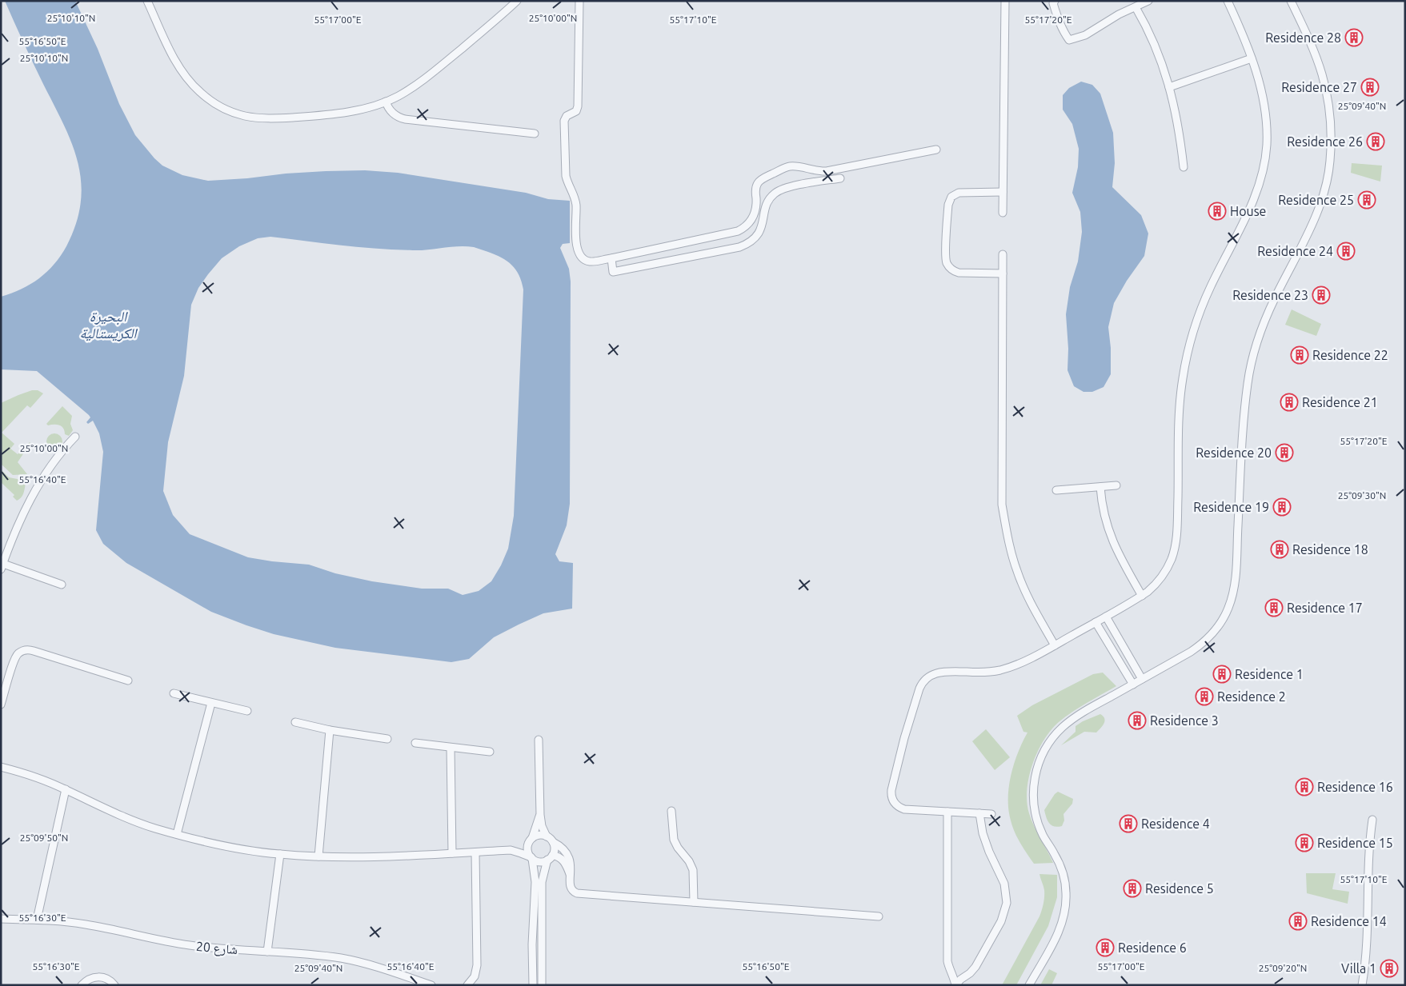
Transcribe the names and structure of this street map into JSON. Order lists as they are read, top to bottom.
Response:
{
  "streets": {
    "street": ["شارع 20"]
  },
  "water": ["البحيرة الكريستالية"],
  "places": {
    "building": [
      "Residence 28",
      "Residence 27",
      "Residence 26",
      "Residence 25",
      "House",
      "Residence 24",
      "Residence 23",
      "Residence 22",
      "Residence 21",
      "Residence 20",
      "Residence 19",
      "Residence 18",
      "Residence 17",
      "Residence 1",
      "Residence 2",
      "Residence 3",
      "Residence 16",
      "Residence 4",
      "Residence 15",
      "Residence 5",
      "Residence 14",
      "Residence 6",
      "Villa 1"
    ]
  },
  "coordinates": [
    "25°10'10\"N",
    "25°10'00\"N",
    "55°17'00\"E",
    "55°17'10\"E",
    "55°17'20\"E",
    "55°16'50\"E",
    "25°09'40\"N",
    "55°16'40\"E",
    "25°09'30\"N",
    "25°09'50\"N",
    "55°16'30\"E",
    "25°09'20\"N"
  ]
}
